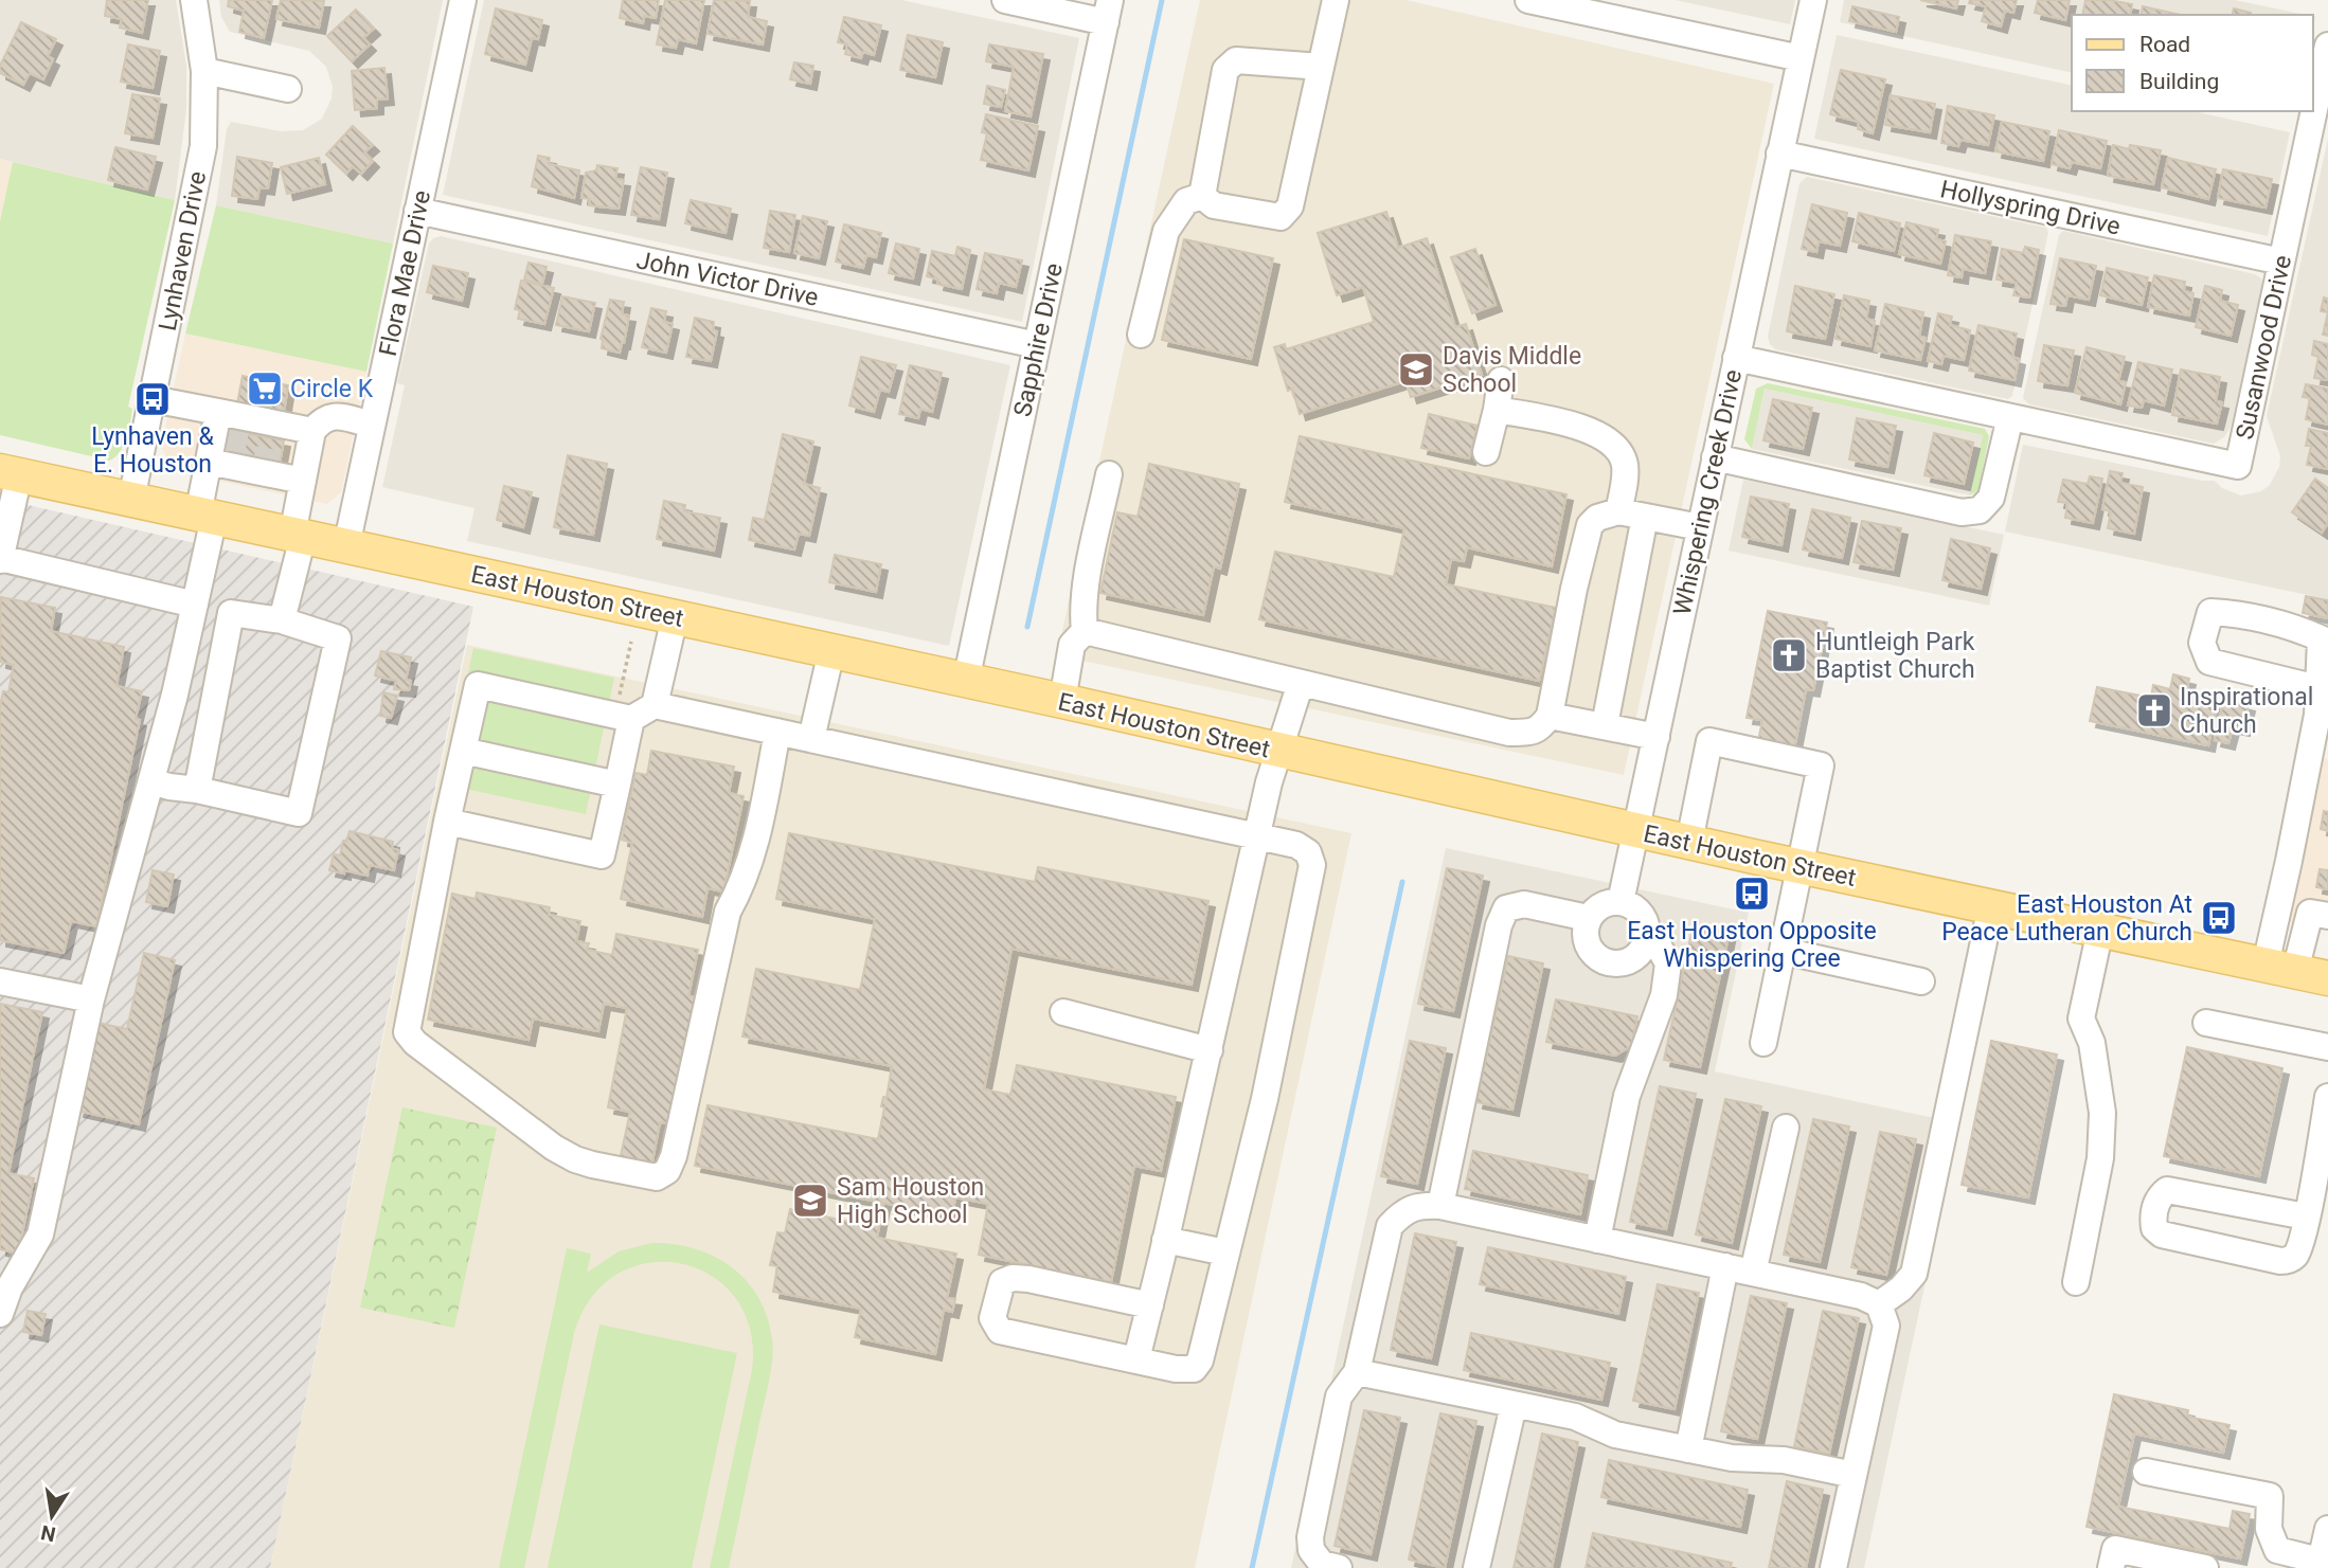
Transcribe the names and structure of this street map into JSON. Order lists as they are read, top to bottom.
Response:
{
  "streets": {
    "main road": ["East Houston Street"],
    "street": [
      "Hollyspring Drive",
      "Lynhaven Drive",
      "Flora Mae Drive",
      "John Victor Drive",
      "Sapphire Drive",
      "Susanwood Drive",
      "Whispering Creek Drive"
    ]
  },
  "crossings": [
    ["Hollyspring Drive", "Susanwood Drive"],
    ["Hollyspring Drive", "Whispering Creek Drive"],
    ["Lynhaven Drive", "East Houston Street"],
    ["Flora Mae Drive", "John Victor Drive"],
    ["Flora Mae Drive", "East Houston Street"],
    ["John Victor Drive", "Sapphire Drive"],
    ["Sapphire Drive", "East Houston Street"],
    ["Susanwood Drive", "Whispering Creek Drive"],
    ["Whispering Creek Drive", "East Houston Street"]
  ],
  "places": {
    "school or university": ["Davis Middle School", "Sam Houston High School"],
    "supermarket": ["Circle K"],
    "bus stop": ["Lynhaven & E. Houston", "East Houston Opposite Whispering Cree", "East Houston At Peace Lutheran Church"],
    "church": ["Huntleigh Park Baptist Church", "Inspirational Church"]
  },
  "legend": ["Road", "Building"],
  "north": "bottom"
}
